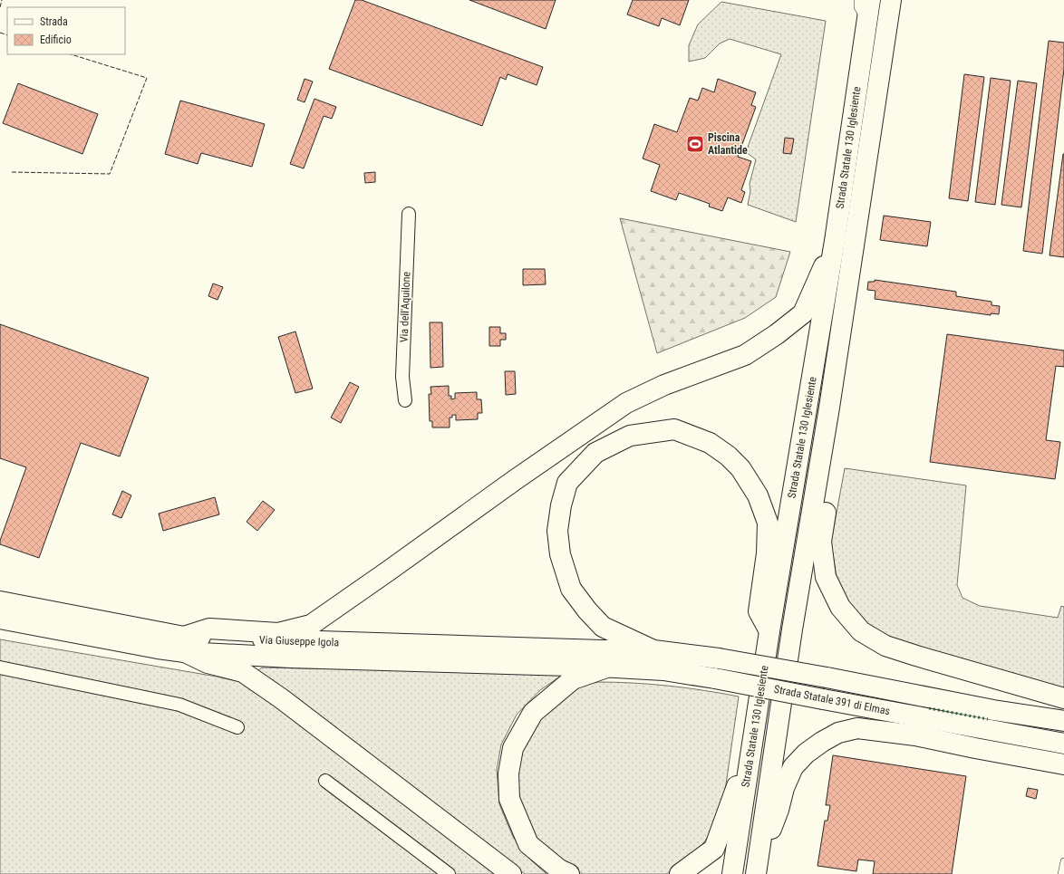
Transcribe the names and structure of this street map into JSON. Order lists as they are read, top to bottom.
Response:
{
  "streets": {
    "main road": ["Strada Statale 130 Iglesiente", "Via Giuseppe Igola", "Strada Statale 391 di Elmas"],
    "street": ["Via dell'Aquilone"]
  },
  "crossings": [
    ["Via Giuseppe Igola", "Strada Statale 391 di Elmas"]
  ],
  "places": {
    "sports": ["Piscina Atlantide"]
  },
  "legend": ["Strada", "Edificio"]
}
